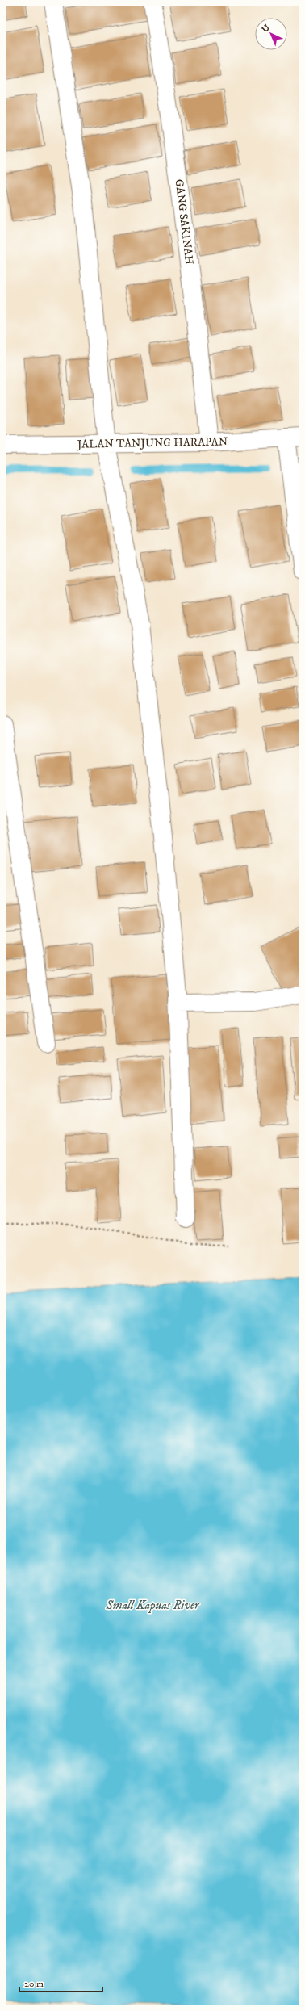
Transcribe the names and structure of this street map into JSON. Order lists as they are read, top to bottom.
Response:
{
  "streets": {
    "street": ["GANG SAKINAH", "JALAN TANJUNG HARAPAN"]
  },
  "crossings": [
    ["GANG SAKINAH", "JALAN TANJUNG HARAPAN"]
  ],
  "water": ["Small Kapuas River"],
  "scale_bar": "20 m",
  "north": "top left"
}
